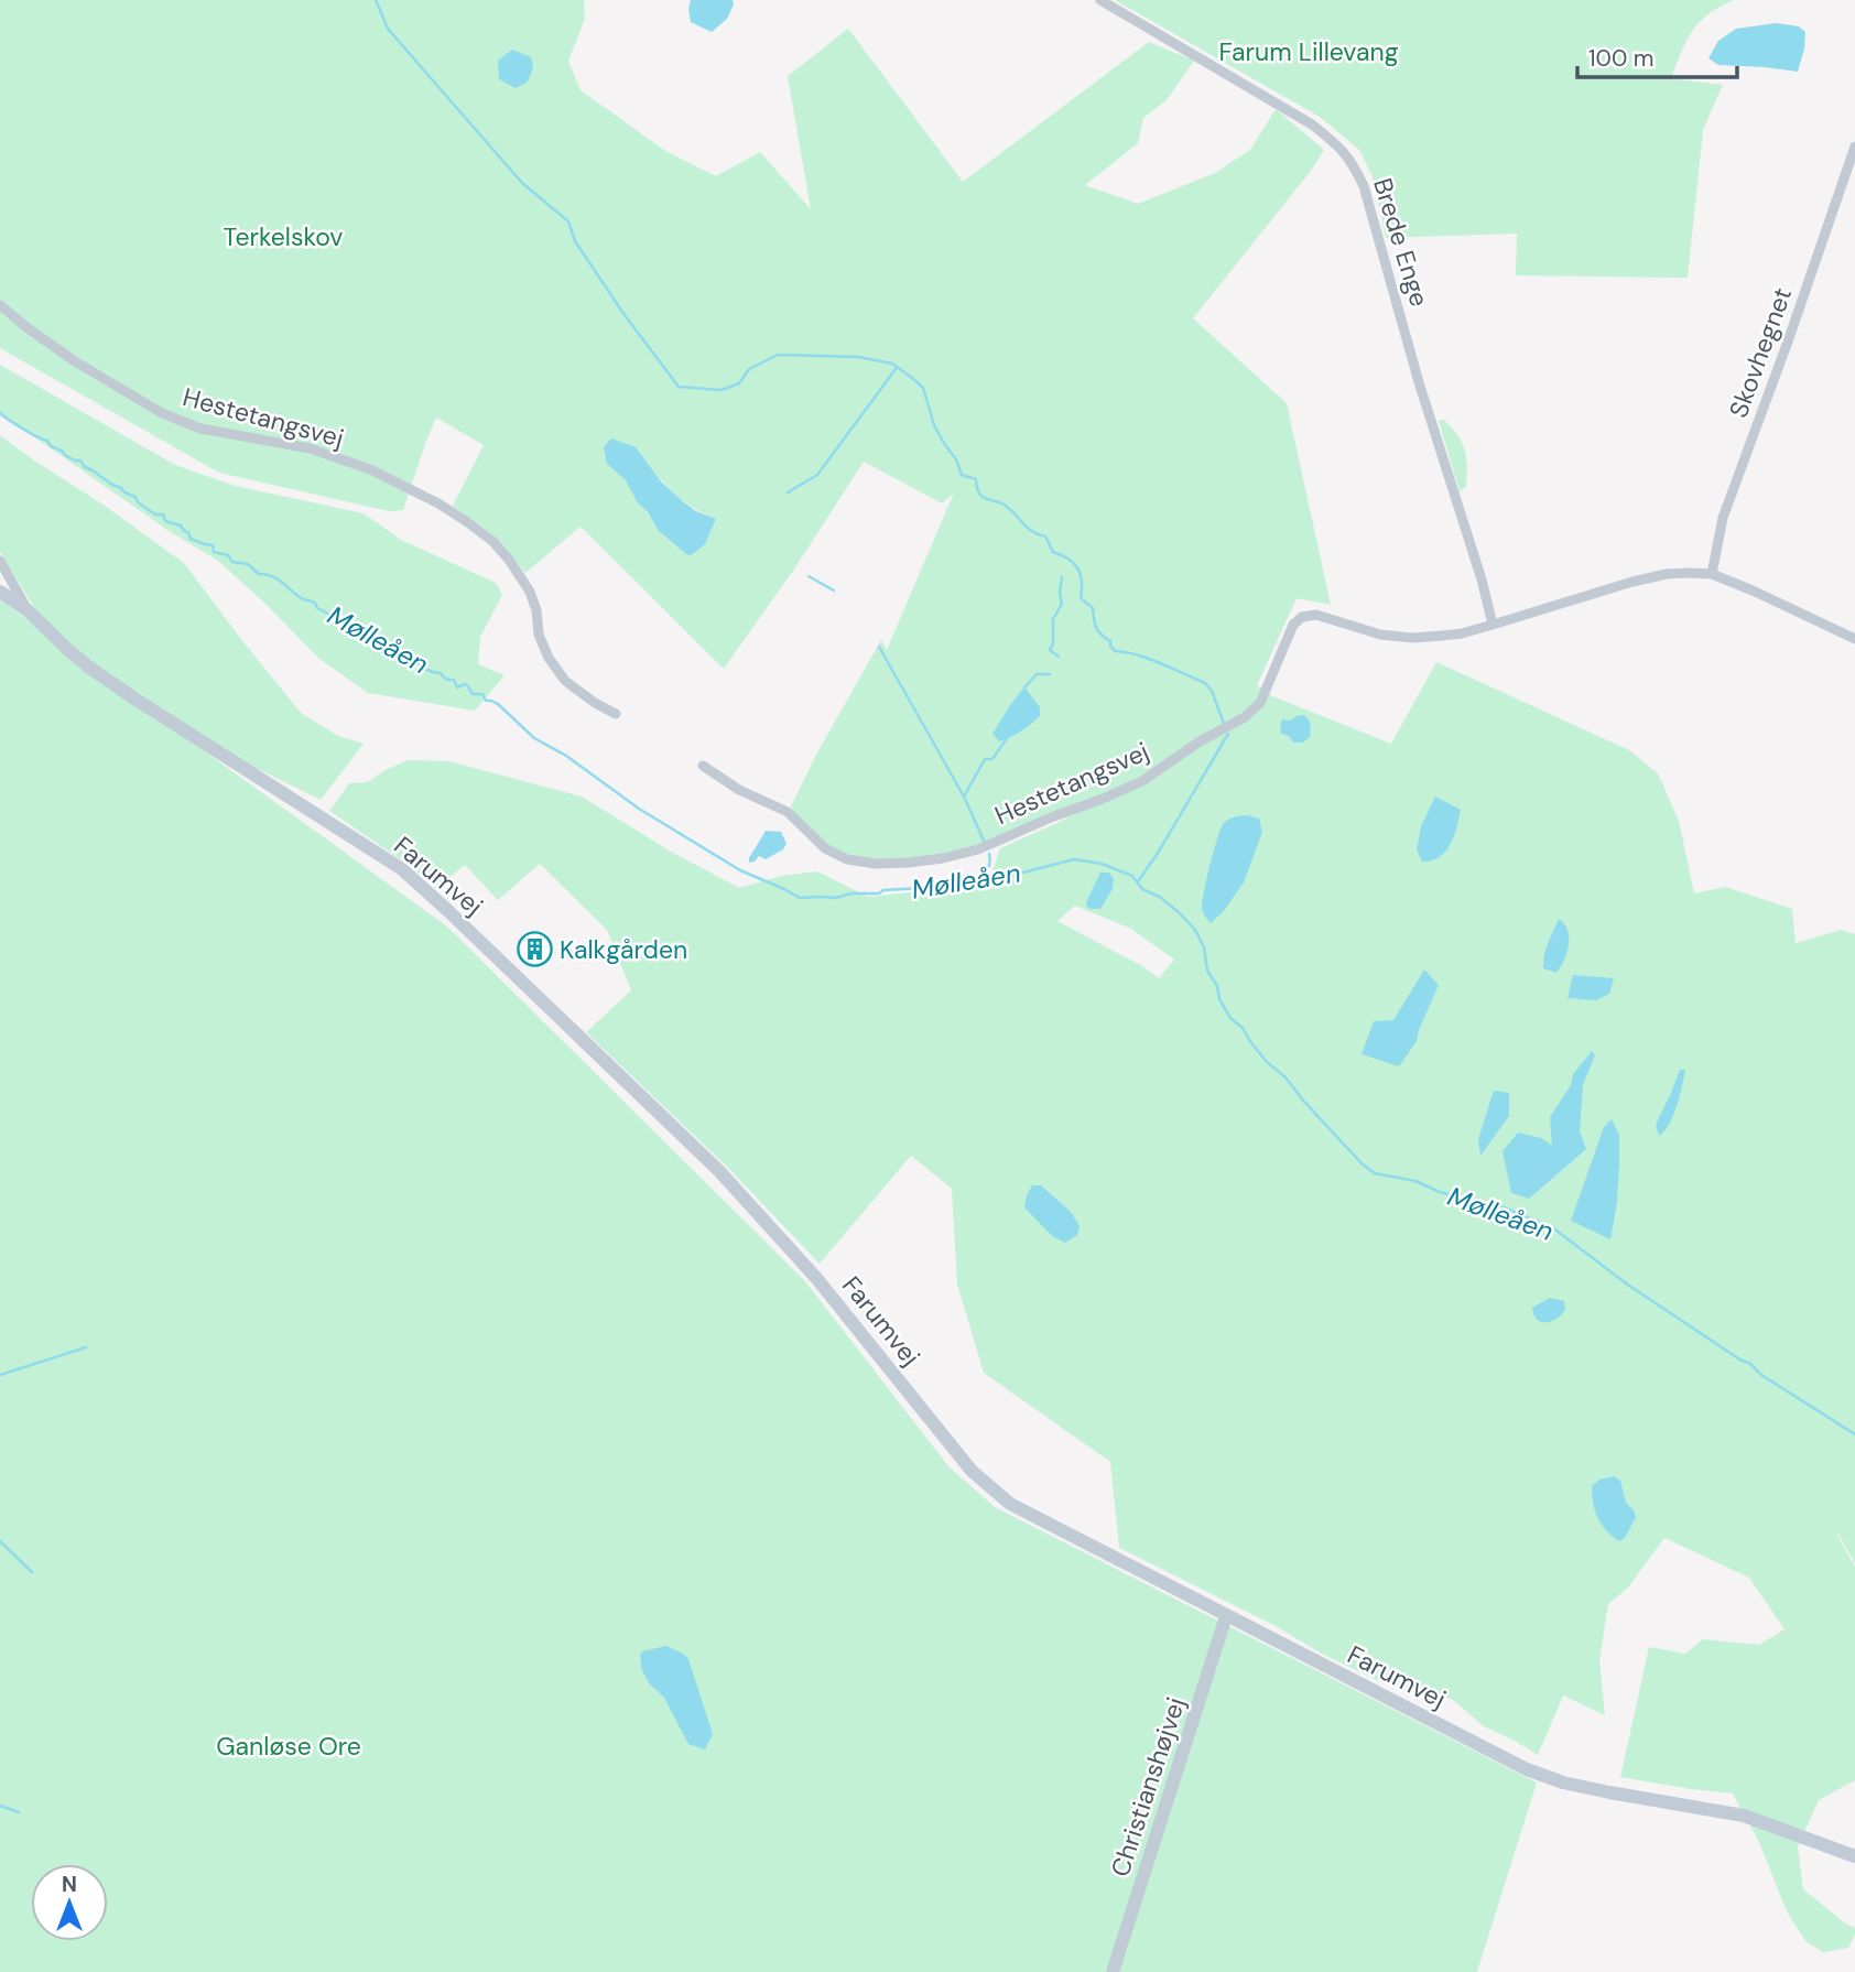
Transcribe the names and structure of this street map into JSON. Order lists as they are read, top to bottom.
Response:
{
  "streets": {
    "street": [
      "Brede Enge",
      "Skovhegnet",
      "Hestetangsvej",
      "Farumvej",
      "Christianshøjvej"
    ]
  },
  "crossings": [
    ["Brede Enge", "Hestetangsvej"],
    ["Skovhegnet", "Hestetangsvej"],
    ["Farumvej", "Christianshøjvej"]
  ],
  "water": ["Mølleåen"],
  "parks": ["Farum Lillevang", "Terkelskov", "Ganløse Ore"],
  "places": {
    "building": ["Kalkgården"]
  },
  "scale_bar": "100 m",
  "north": "top"
}
